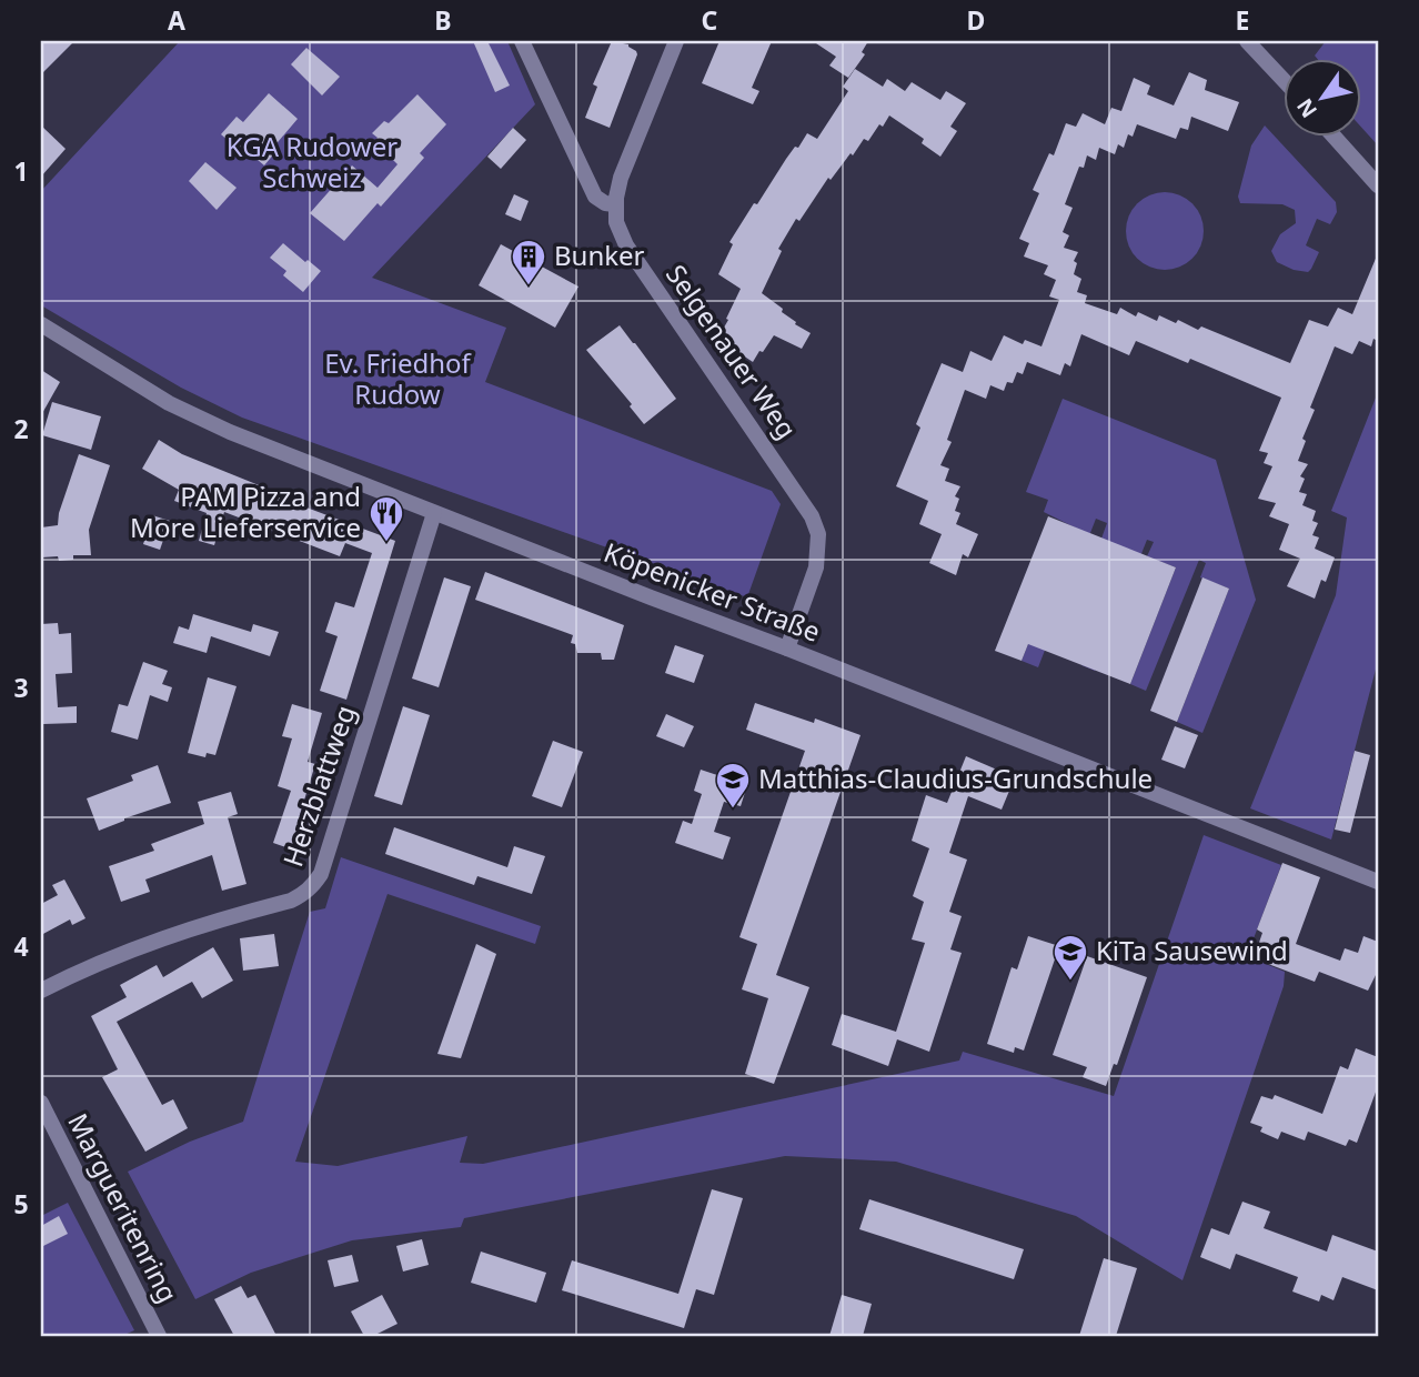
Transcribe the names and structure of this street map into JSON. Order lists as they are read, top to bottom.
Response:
{
  "streets": {
    "street": [
      "Selgenauer Weg",
      "Köpenicker Straße",
      "Herzblattweg",
      "Margueritenring"
    ]
  },
  "crossings": [
    ["Selgenauer Weg", "Köpenicker Straße"],
    ["Köpenicker Straße", "Herzblattweg"]
  ],
  "parks": ["KGA Rudower Schweiz", "Ev. Friedhof Rudow"],
  "places": {
    "building": ["Bunker"],
    "restaurant": ["PAM Pizza and More Lieferservice"],
    "school or university": ["Matthias-Claudius-Grundschule", "KiTa Sausewind"]
  },
  "north": "bottom left",
  "grid": {
    "columns": [
      "A",
      "B",
      "C",
      "D",
      "E"
    ],
    "rows": [
      "1",
      "2",
      "3",
      "4",
      "5"
    ]
  }
}
